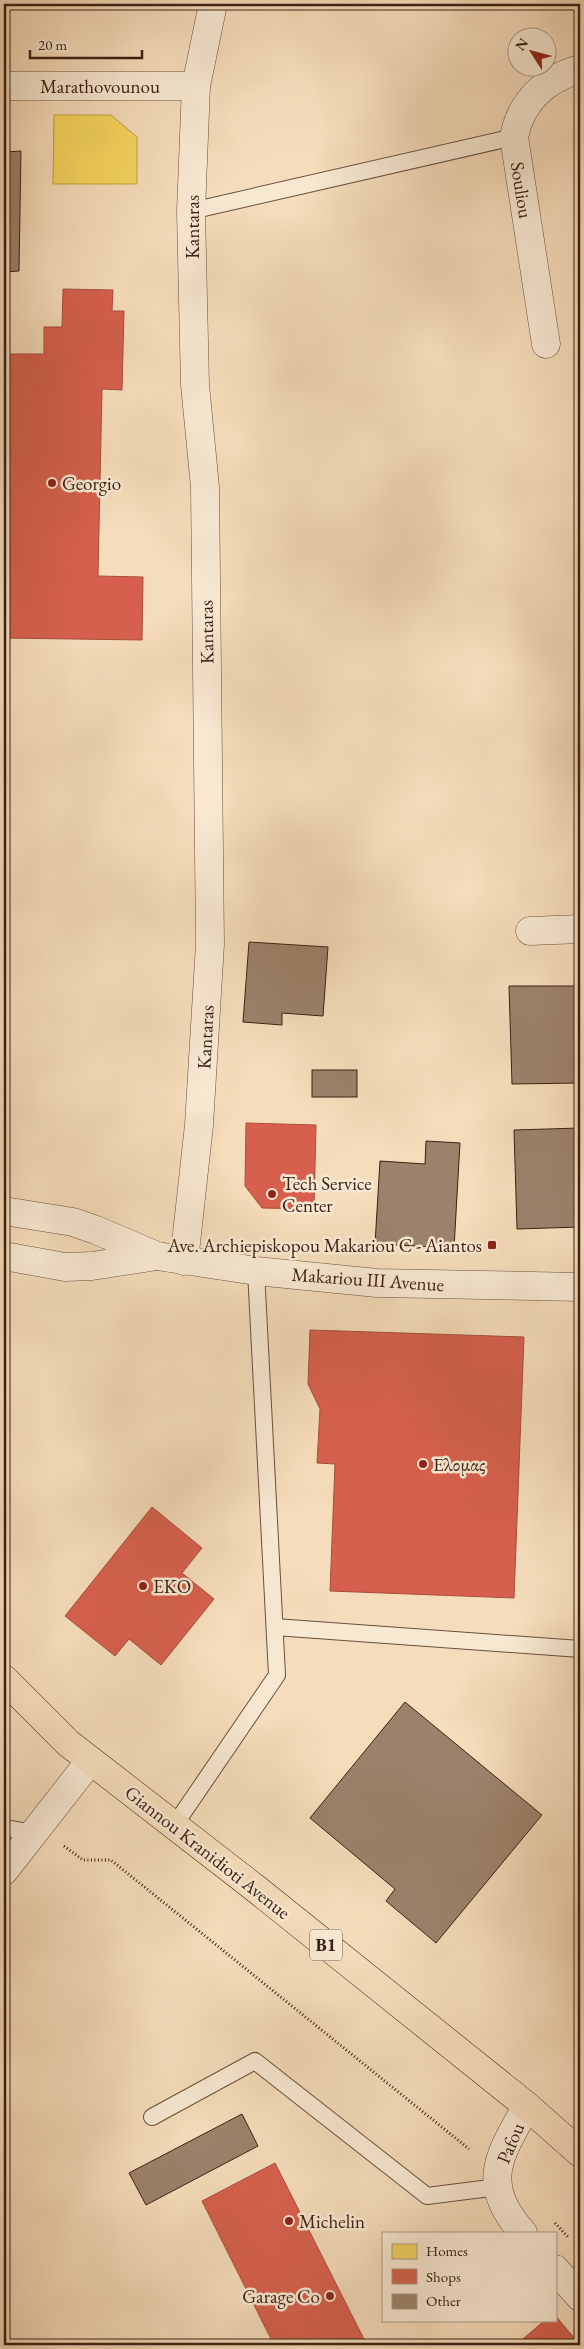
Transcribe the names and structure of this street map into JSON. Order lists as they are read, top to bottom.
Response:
{
  "streets": {
    "main road": ["Giannou Kranidioti Avenue", "B1"],
    "street": [
      "Marathovounou",
      "Souliou",
      "Kantaras",
      "Makariou III Avenue",
      "Pafou"
    ]
  },
  "crossings": [
    ["Marathovounou", "Kantaras"],
    ["Kantaras", "Makariou III Avenue"],
    ["Giannou Kranidioti Avenue", "Pafou"]
  ],
  "places": {
    "other": [
      "Georgio",
      "Tech Service Center",
      "Ελομας",
      "EKO",
      "Michelin",
      "Garage Co"
    ],
    "transit": ["Ave. Archiepiskopou Makariou C - Aiantos"]
  },
  "legend": ["Homes", "Shops", "Other"],
  "scale_bar": "20 m",
  "north": "top left"
}
